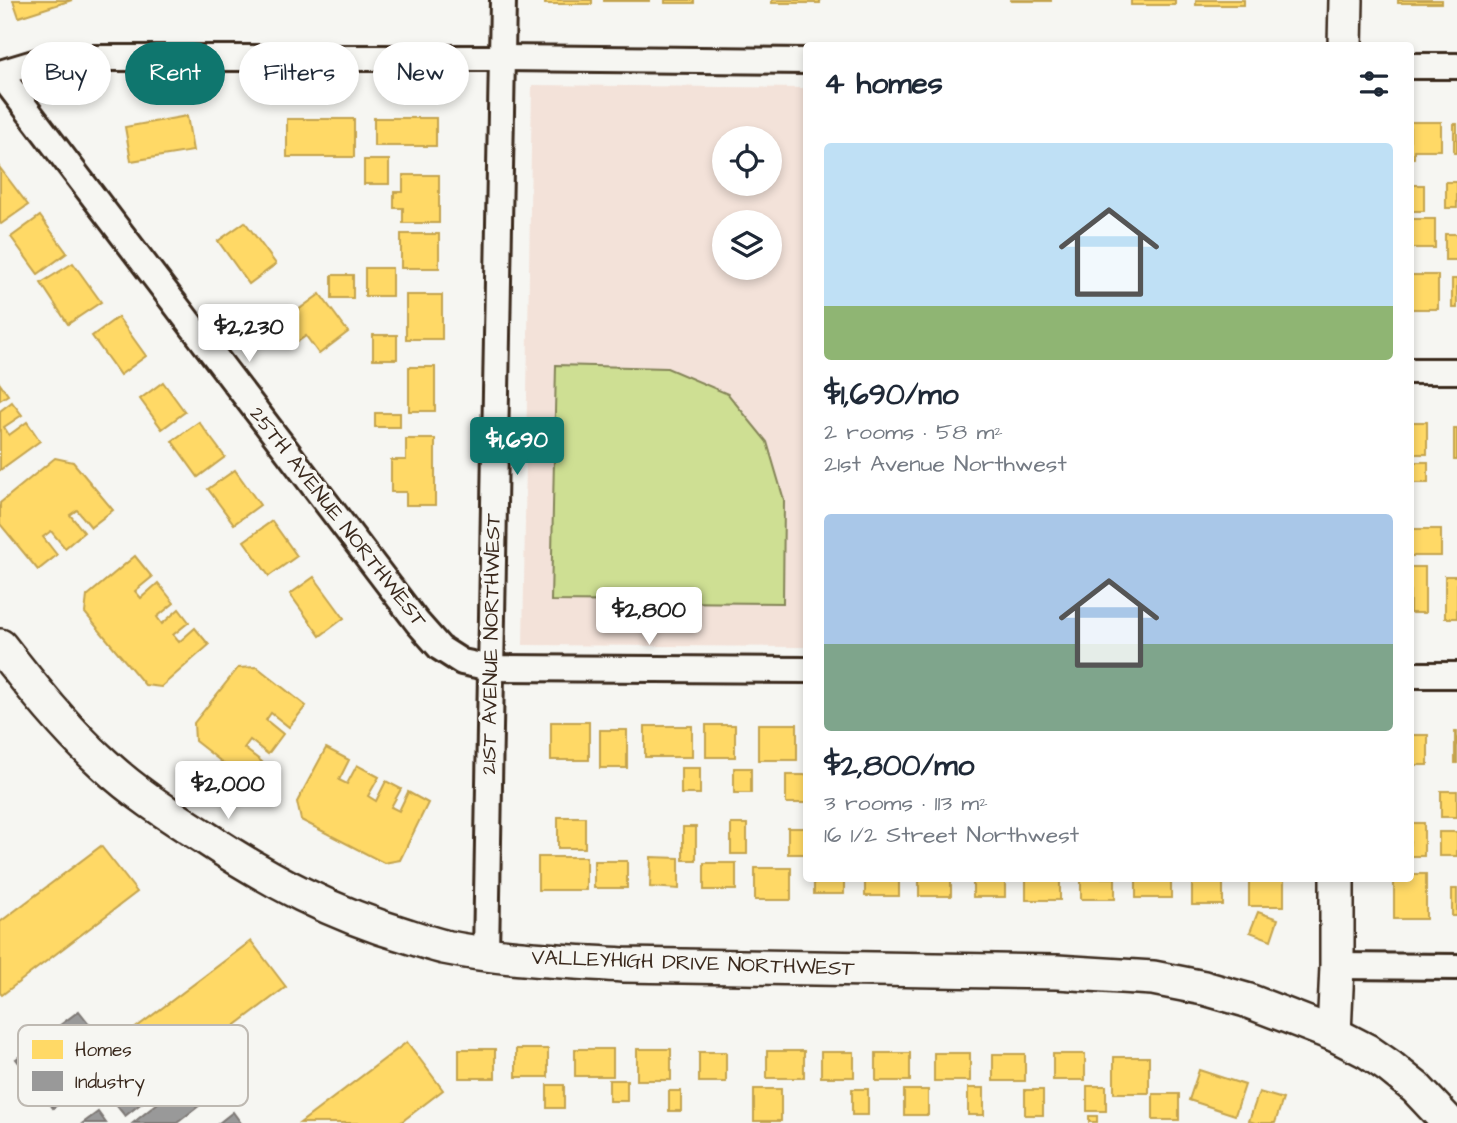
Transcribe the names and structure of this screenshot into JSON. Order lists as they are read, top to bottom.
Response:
{
  "streets": {
    "main road": ["VALLEYHIGH DRIVE NORTHWEST"],
    "street": ["25TH AVENUE NORTHWEST", "21ST AVENUE NORTHWEST"]
  },
  "crossings": [
    ["25TH AVENUE NORTHWEST", "21ST AVENUE NORTHWEST"],
    ["21ST AVENUE NORTHWEST", "VALLEYHIGH DRIVE NORTHWEST"]
  ],
  "legend": ["Homes", "Industry"],
  "page": {
    "chip": [
      "Buy",
      "Rent",
      "Filters",
      "New"
    ],
    "heading": "4 homes",
    "list": [
      {
        "name": "$1,690/mo",
        "note": "2 rooms · 58 m² · 21st Avenue Northwest"
      },
      {
        "name": "$2,800/mo",
        "note": "3 rooms · 113 m² · 16 1/2 Street Northwest"
      }
    ],
    "price": [
      "$2,230",
      "$1,690",
      "$2,800",
      "$2,000"
    ]
  }
}
